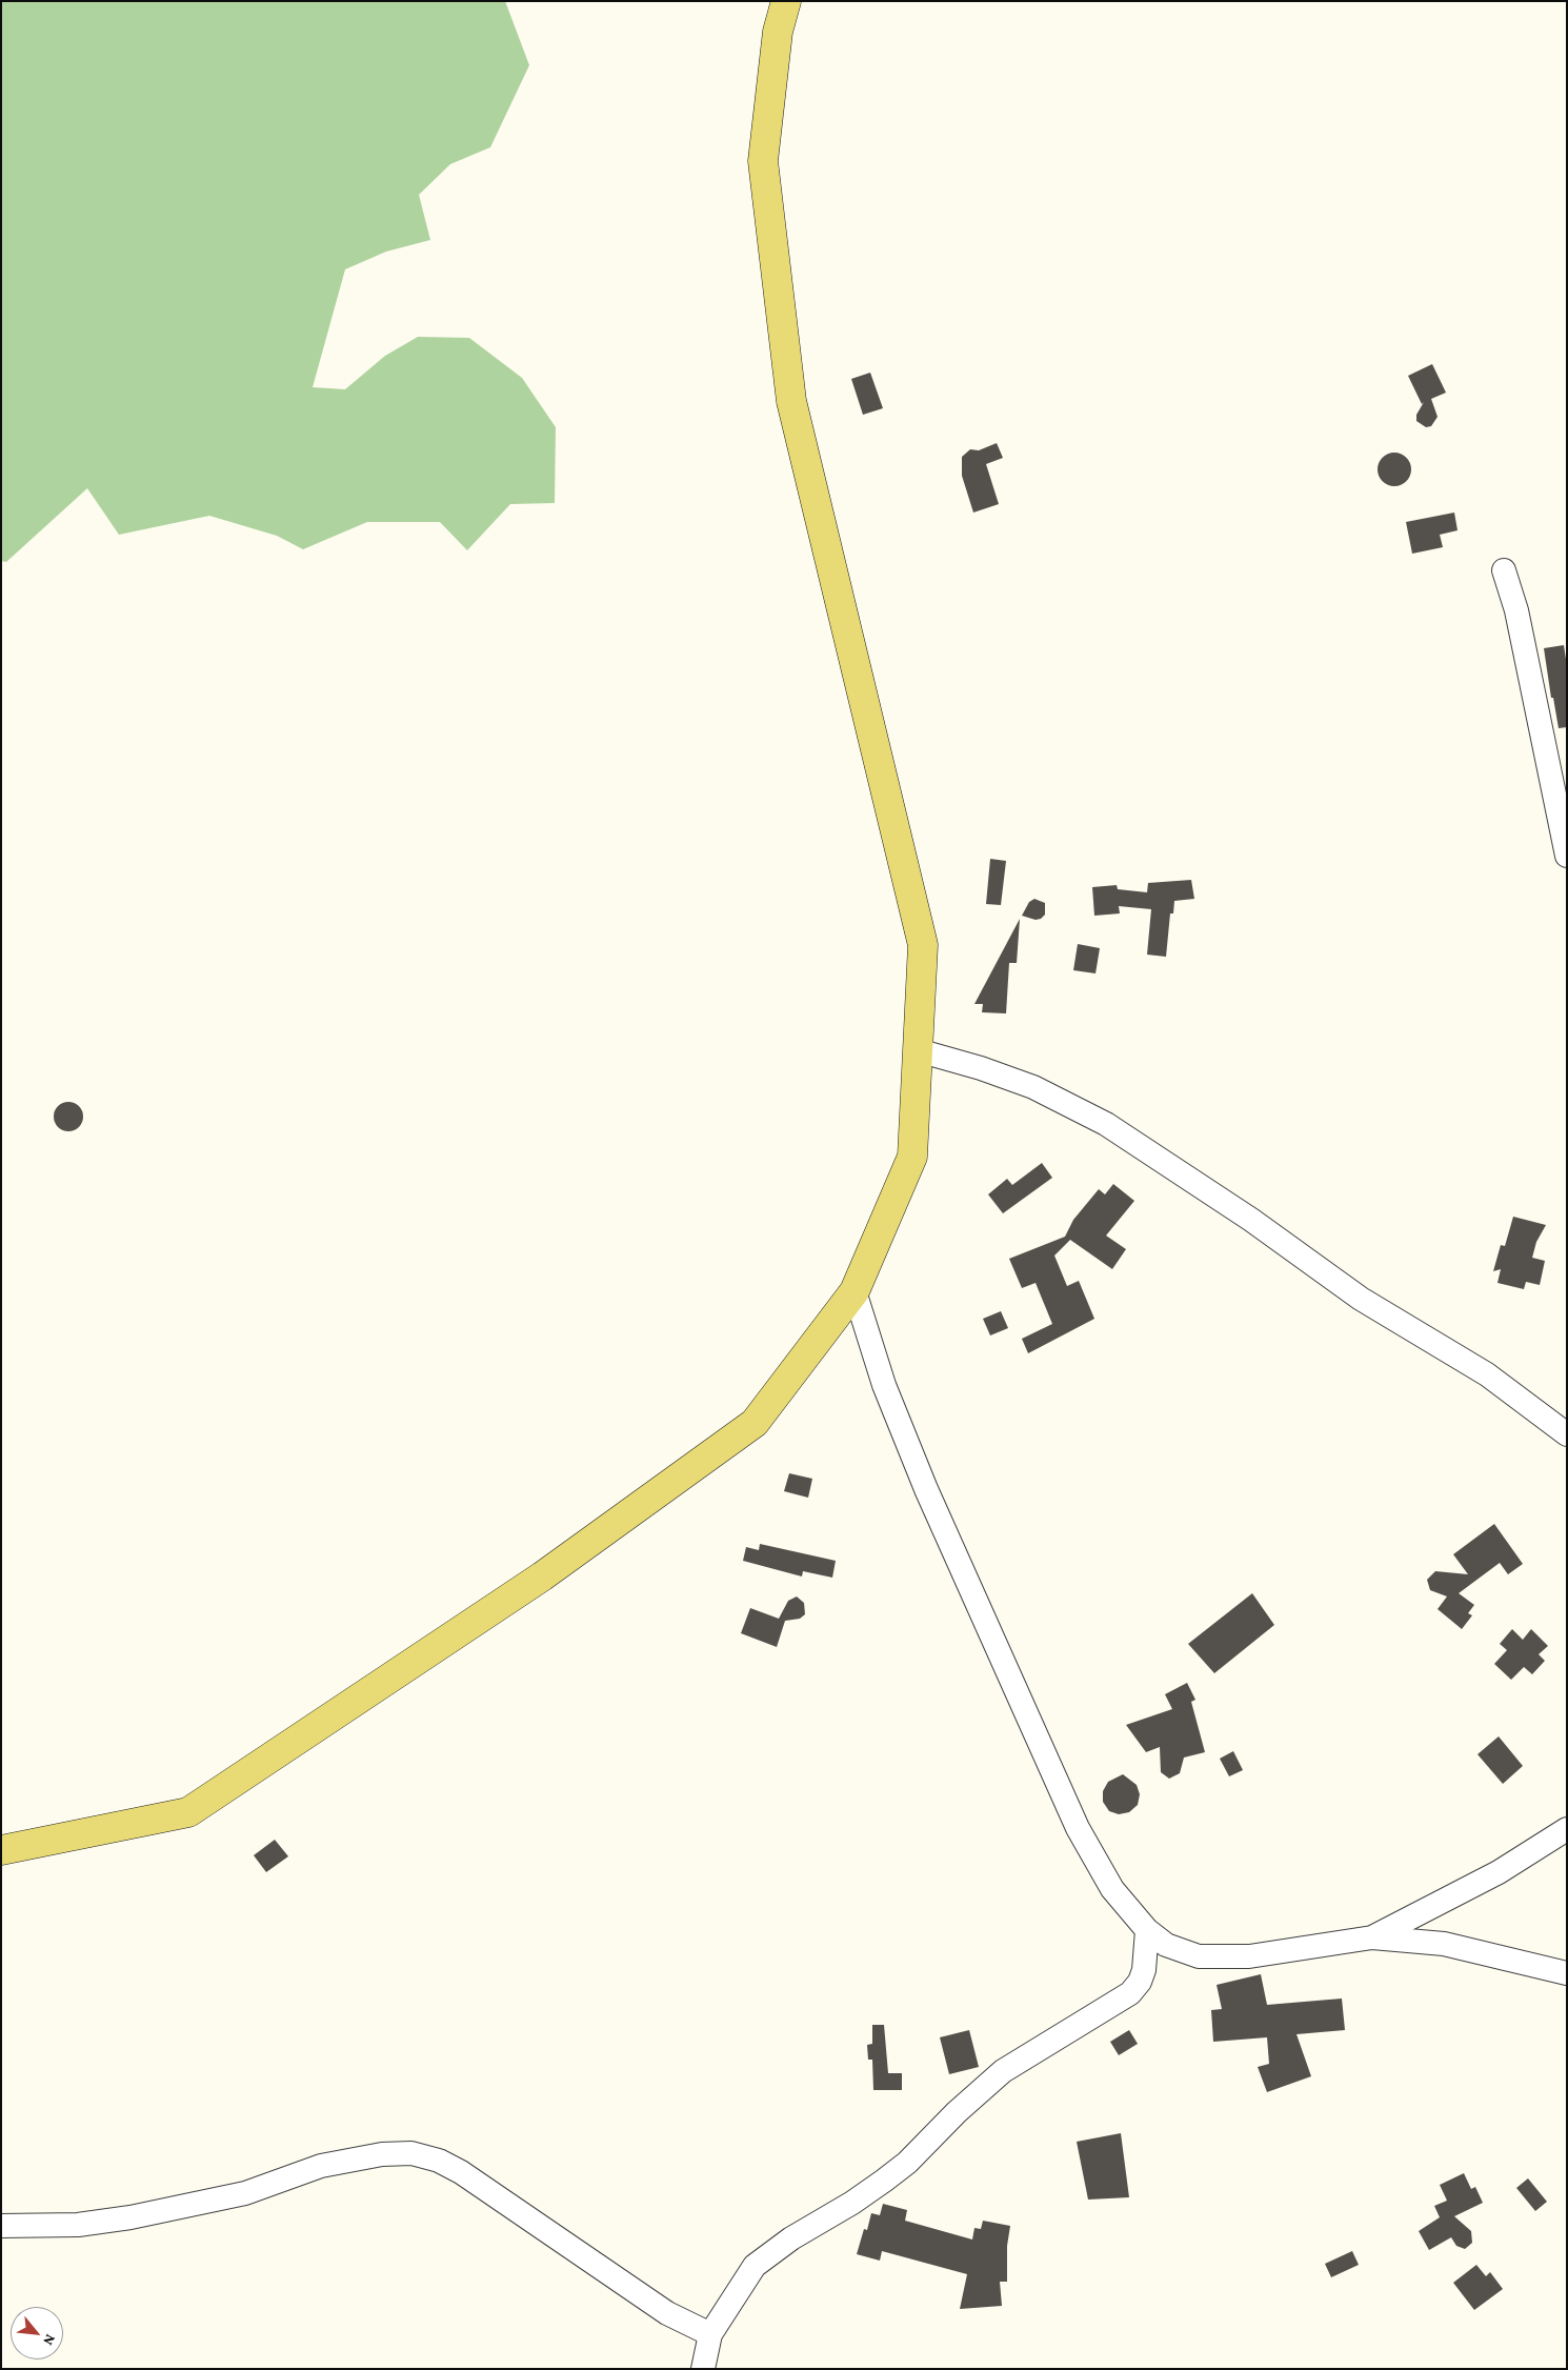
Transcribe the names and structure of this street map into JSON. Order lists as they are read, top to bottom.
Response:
{
  "north": "bottom right"
}
